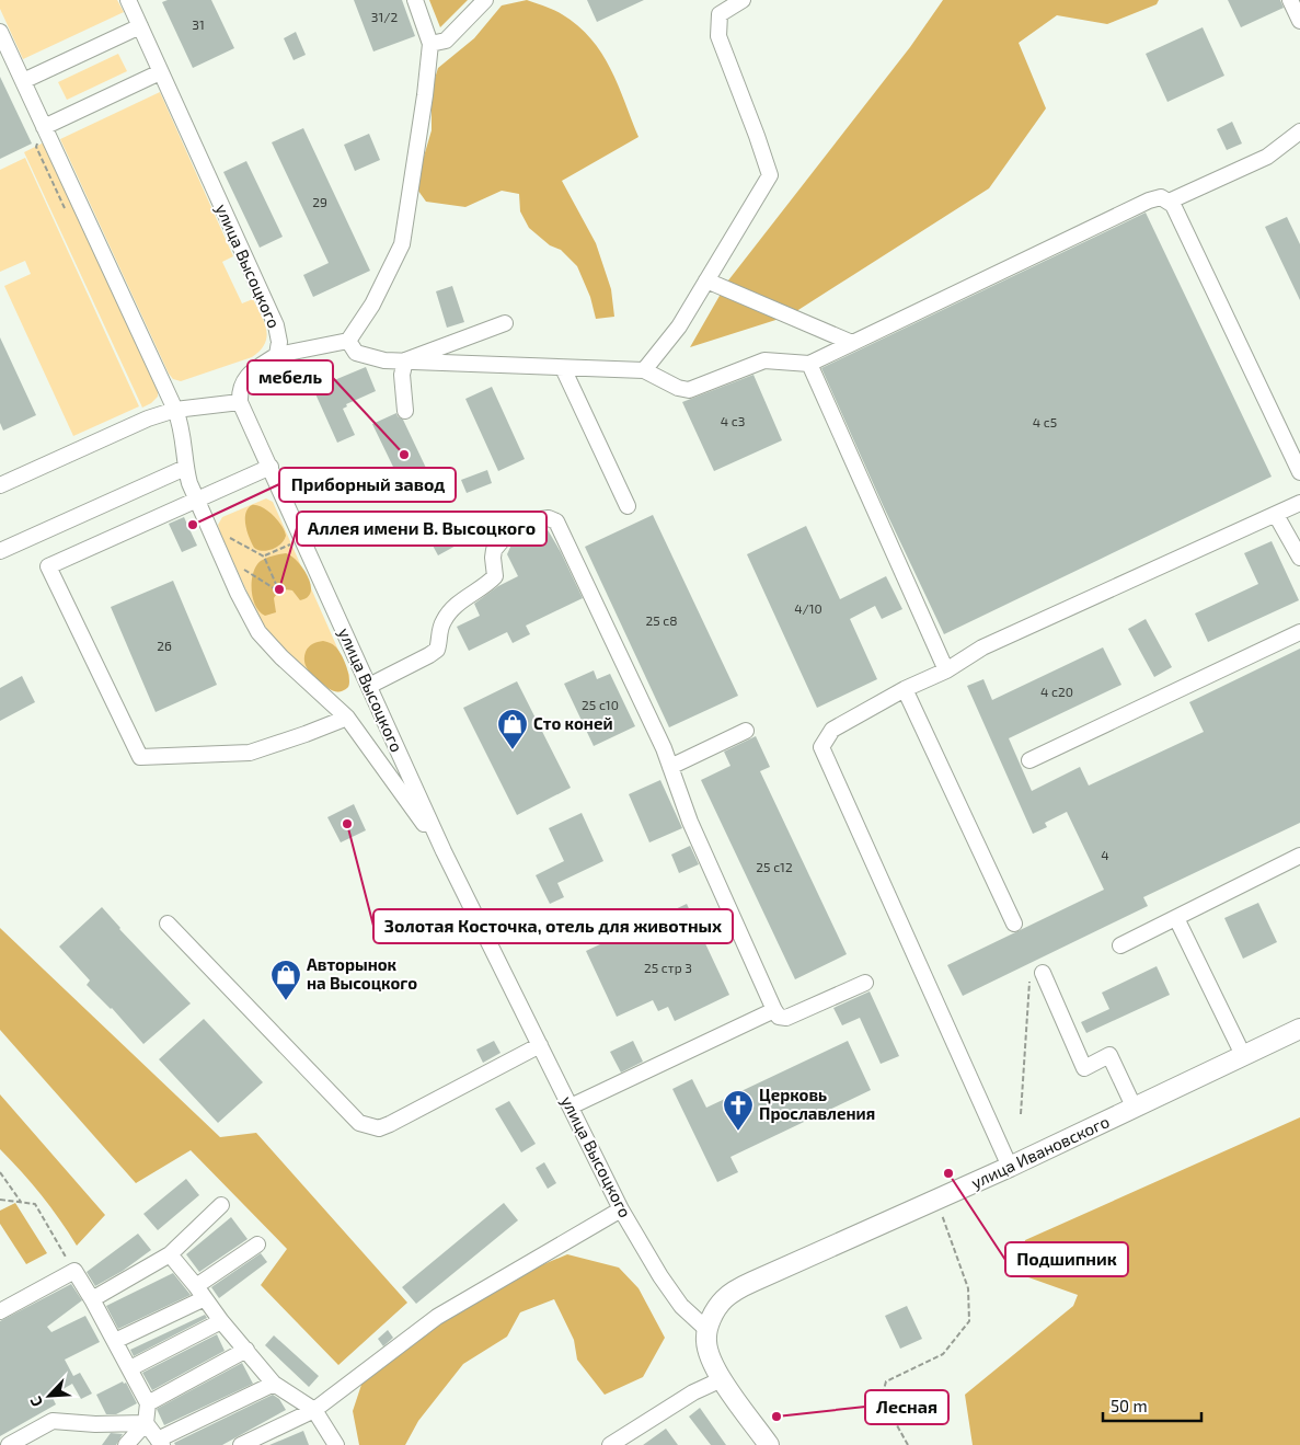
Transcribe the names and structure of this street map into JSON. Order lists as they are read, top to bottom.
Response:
{
  "streets": {
    "main road": ["улица Ивановского"],
    "street": ["улица Высоцкого"]
  },
  "crossings": [
    ["улица Высоцкого", "улица Ивановского"]
  ],
  "places": {
    "other": [
      "мебель",
      "Приборный завод",
      "Аллея имени В. Высоцкого",
      "Золотая Косточка, отель для животных",
      "Подшипник",
      "Лесная"
    ],
    "shop": ["Сто коней", "Авторынок на Высоцкого"],
    "church": ["Церковь Прославления"]
  },
  "house_numbers": [
    "31/2",
    "31",
    "29",
    "4 с3",
    "4 с5",
    "4/10",
    "25 с8",
    "26",
    "4 с20",
    "25 с10",
    "4",
    "25 с12",
    "25 стр 3"
  ],
  "scale_bar": "50 m",
  "north": "bottom left"
}
